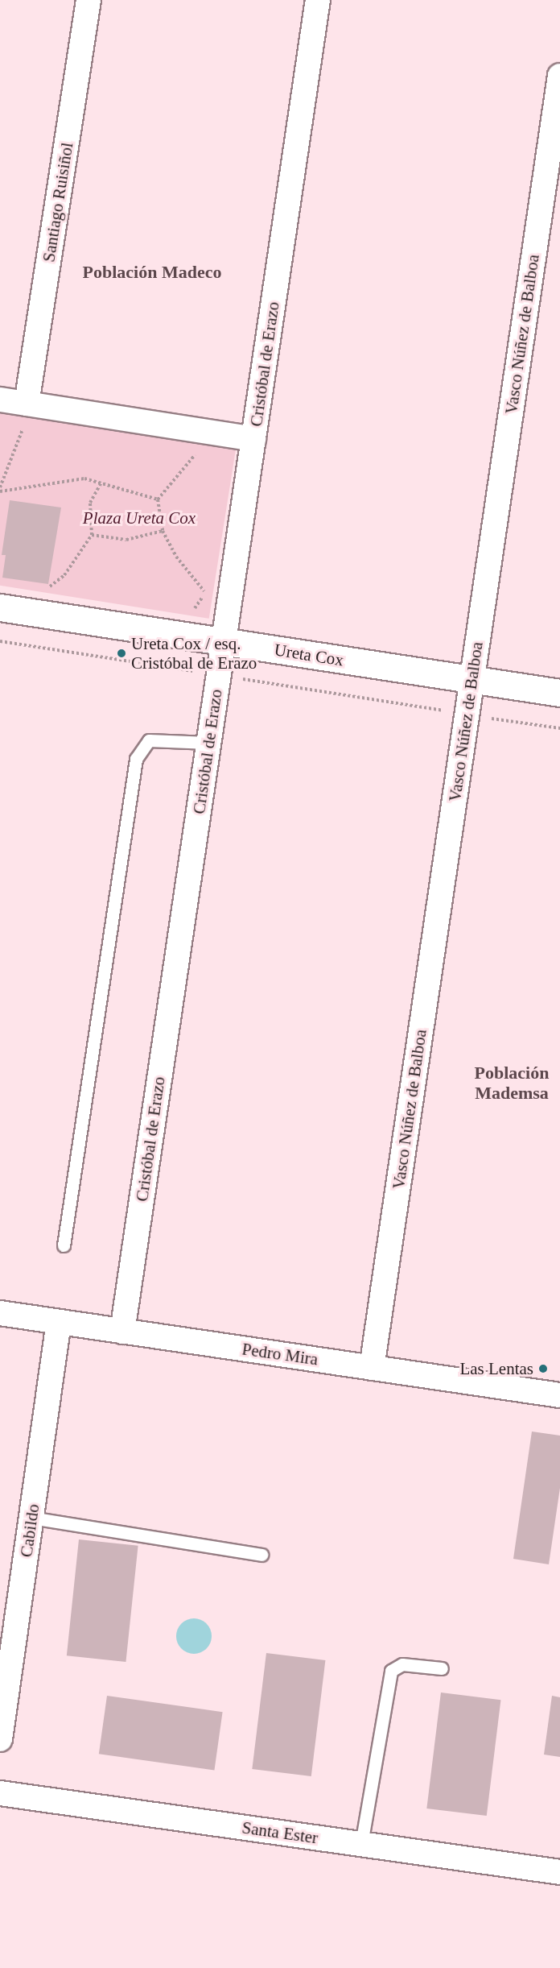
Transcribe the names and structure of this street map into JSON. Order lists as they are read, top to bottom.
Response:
{
  "streets": {
    "street": [
      "Santiago Ruisiñol",
      "Vasco Núñez de Balboa",
      "Cristóbal de Erazo",
      "Ureta Cox",
      "Pedro Mira",
      "Cabildo",
      "Santa Ester"
    ]
  },
  "crossings": [
    ["Vasco Núñez de Balboa", "Ureta Cox"],
    ["Vasco Núñez de Balboa", "Pedro Mira"],
    ["Cristóbal de Erazo", "Ureta Cox"],
    ["Cristóbal de Erazo", "Pedro Mira"],
    ["Pedro Mira", "Cabildo"]
  ],
  "districts": ["Población Madeco", "Población Mademsa"],
  "parks": ["Plaza Ureta Cox"],
  "places": ["Ureta Cox / esq. Cristóbal de Erazo", "Las Lentas"]
}
